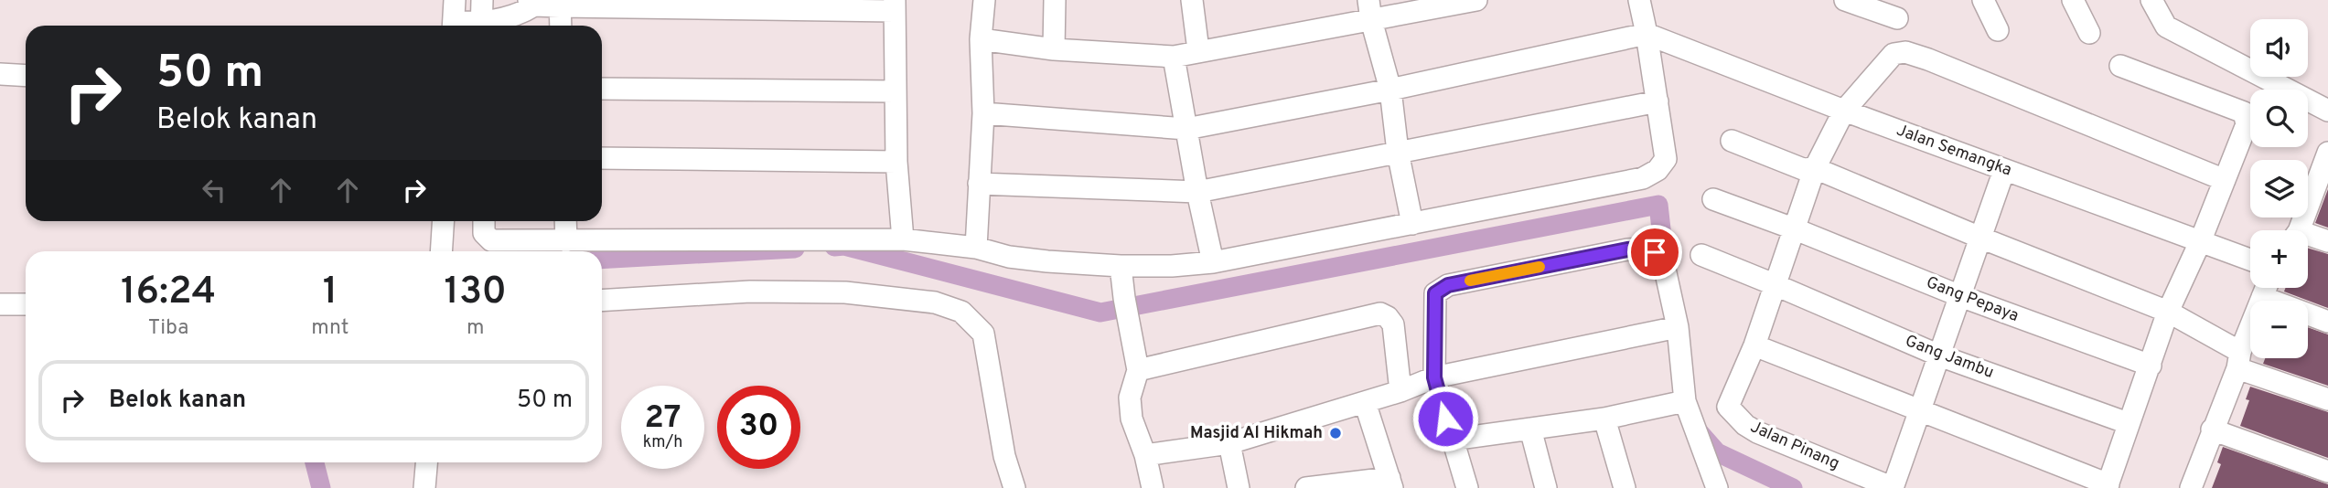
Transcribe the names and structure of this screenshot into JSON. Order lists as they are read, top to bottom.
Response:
{
  "streets": {
    "street": [
      "Jalan Semangka",
      "Gang Pepaya",
      "Gang Jambu",
      "Jalan Pinang"
    ]
  },
  "places": ["Masjid Al Hikmah"],
  "page": {
    "map_buttons": ["+", "−"],
    "turn": ["50 m", "Belok kanan"],
    "eta": [
      "16:24",
      "Tiba",
      "1",
      "mnt",
      "130",
      "m"
    ],
    "list": [
      {
        "name": "Belok kanan",
        "value": "50 m"
      }
    ],
    "speed": "27 km/h",
    "limit": "30"
  }
}
